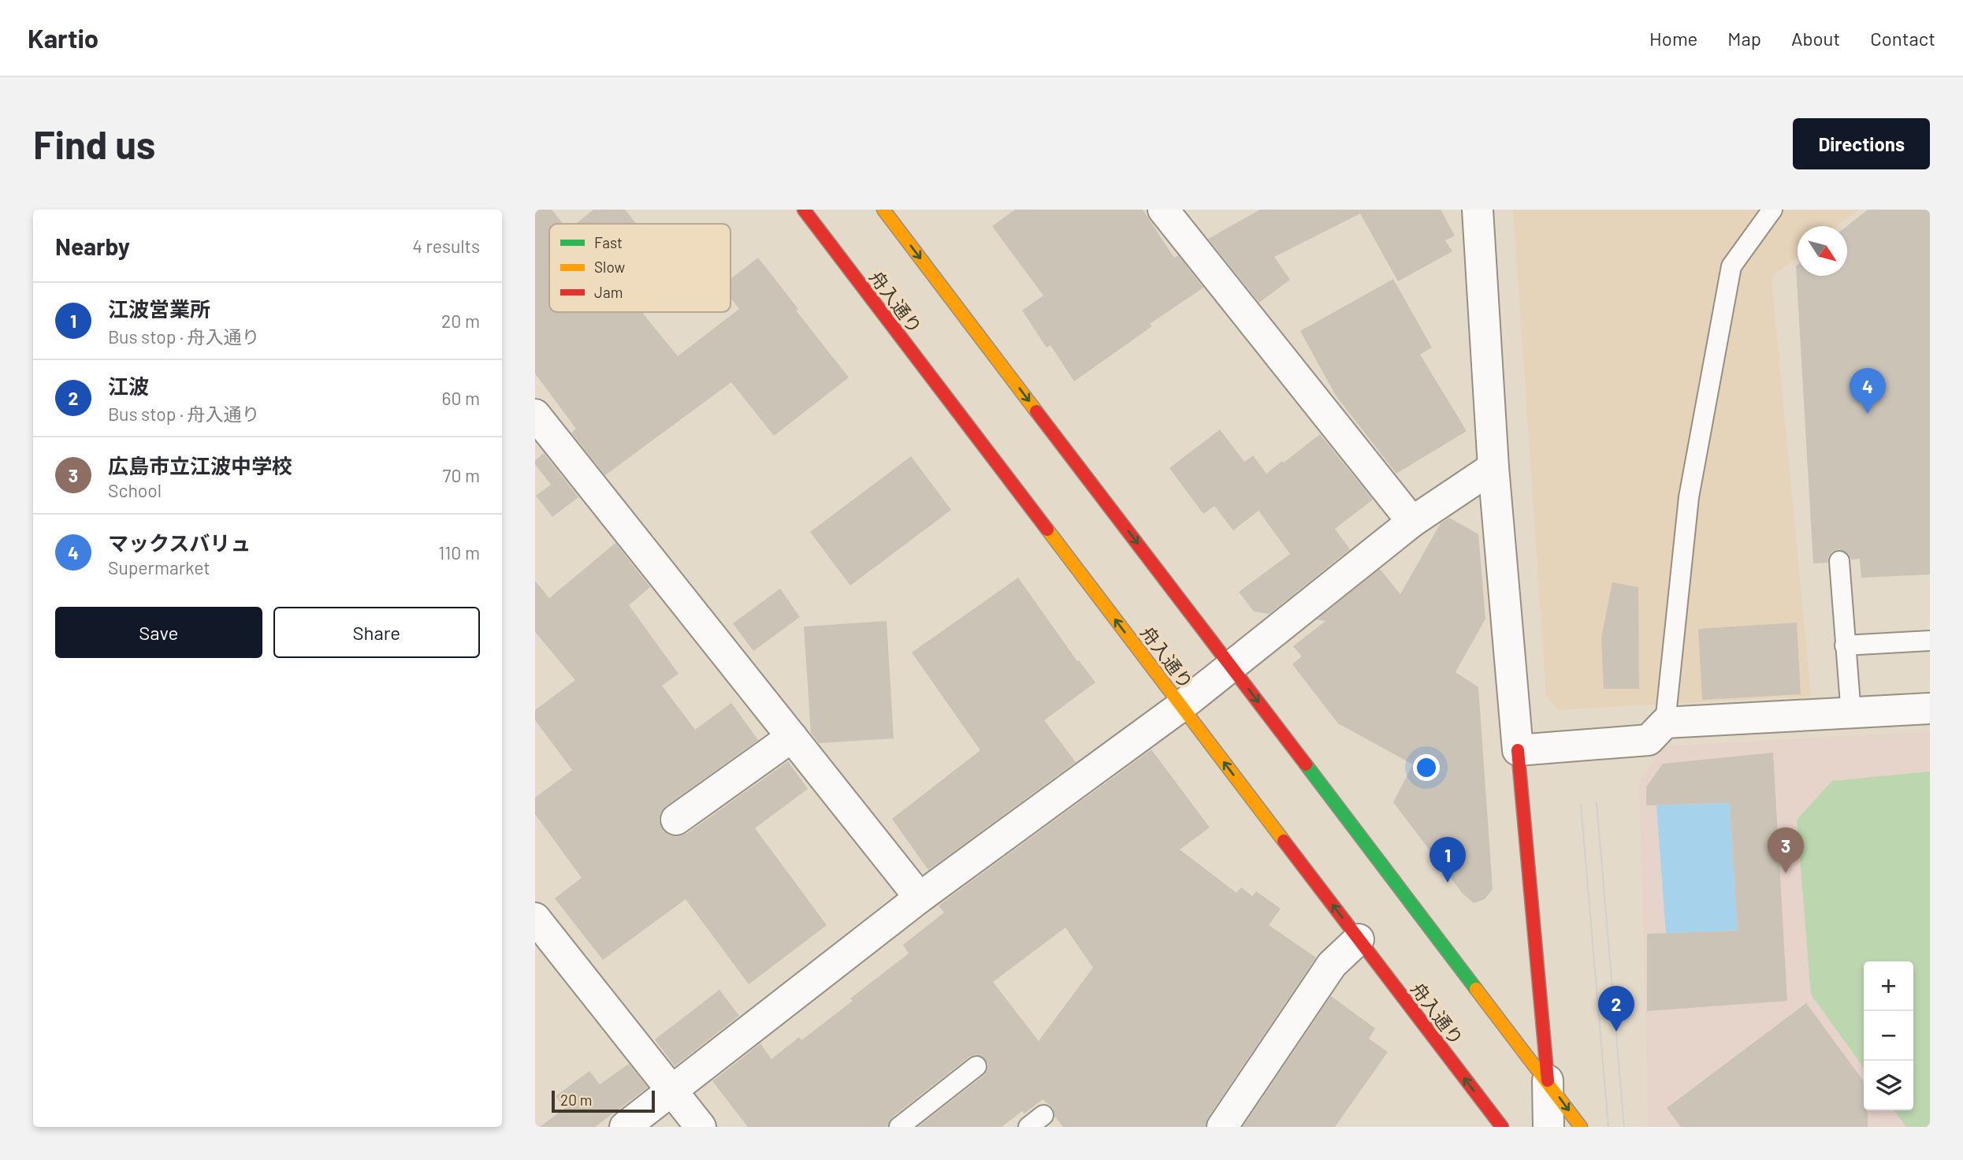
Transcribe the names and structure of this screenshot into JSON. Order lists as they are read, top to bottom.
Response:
{
  "streets": {
    "street": ["舟入通り"]
  },
  "legend": ["Fast", "Slow", "Jam"],
  "scale_bar": "20 m",
  "north": "bottom right",
  "page": {
    "header": "Kartio",
    "nav": [
      "Home",
      "Map",
      "About",
      "Contact"
    ],
    "buttons": [
      "Directions",
      ["Save", "Share"]
    ],
    "title": "Find us",
    "heading": ["Nearby", "4 results"],
    "list": [
      {
        "mark": "1",
        "name": "江波営業所",
        "note": "Bus stop · 舟入通り",
        "value": "20 m"
      },
      {
        "mark": "2",
        "name": "江波",
        "note": "Bus stop · 舟入通り",
        "value": "60 m"
      },
      {
        "mark": "3",
        "name": "広島市立江波中学校",
        "note": "School",
        "value": "70 m"
      },
      {
        "mark": "4",
        "name": "マックスバリュ",
        "note": "Supermarket",
        "value": "110 m"
      }
    ],
    "pins": [
      "4",
      "3",
      "1",
      "2"
    ],
    "map_buttons": ["+", "−"],
    "scale": "20 m"
  }
}
